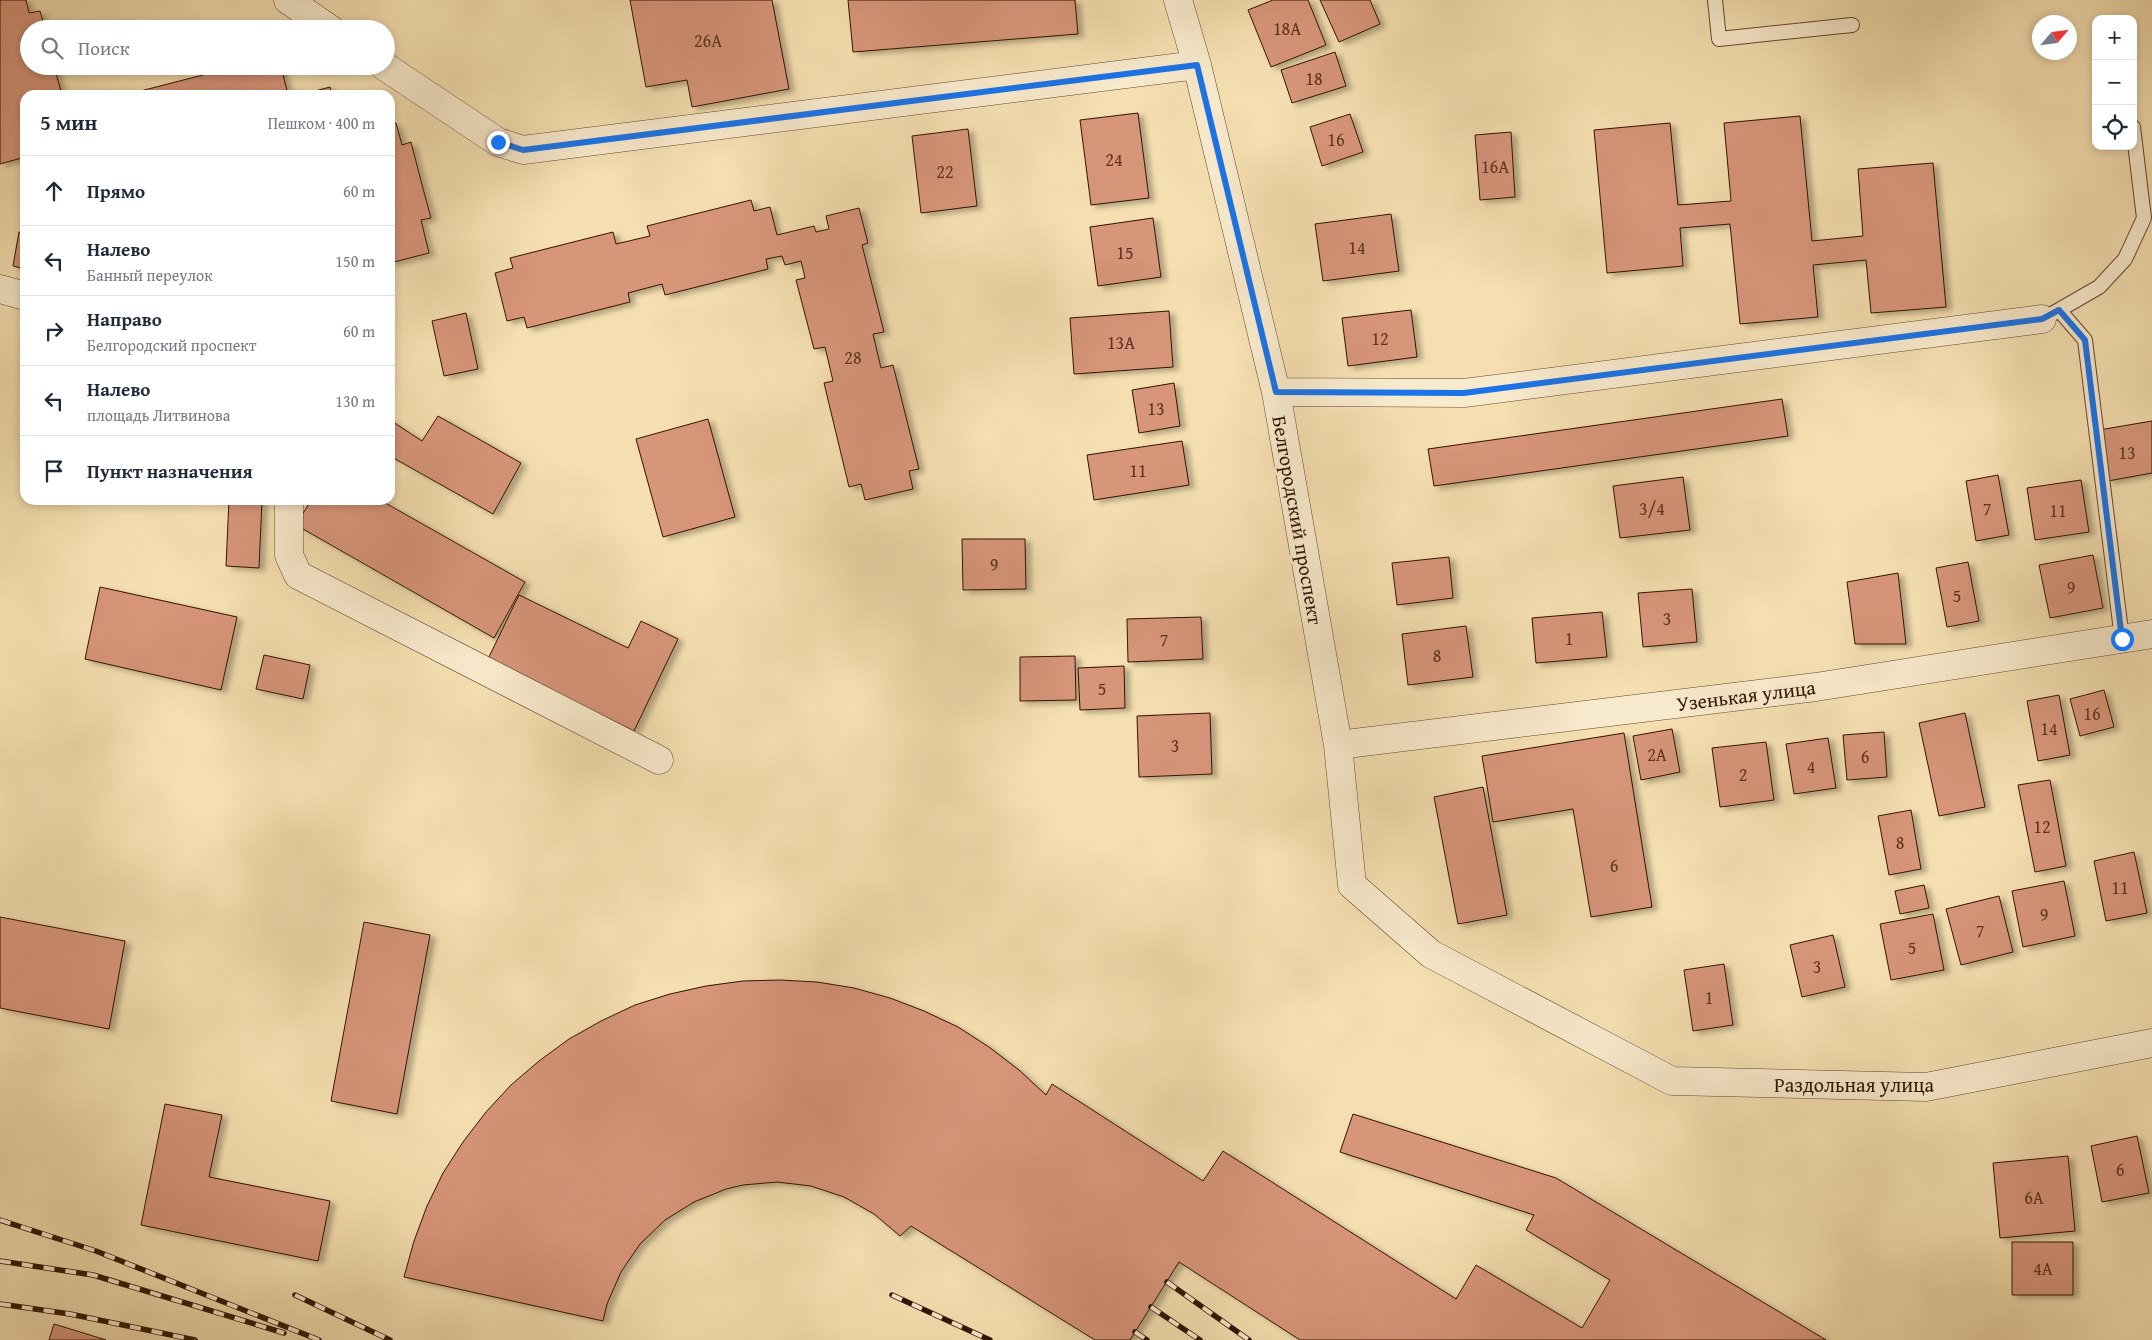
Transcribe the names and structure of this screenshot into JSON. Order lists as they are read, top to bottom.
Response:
{
  "streets": {
    "street": ["Белгородский проспект", "Узенькая улица", "Раздольная улица"]
  },
  "crossings": [
    ["Белгородский проспект", "Узенькая улица"],
    ["Белгородский проспект", "Раздольная улица"]
  ],
  "house_numbers": [
    "18А",
    "26А",
    "18",
    "16",
    "24",
    "16А",
    "22",
    "14",
    "15",
    "12",
    "13А",
    "28",
    "13",
    "13",
    "11",
    "3/4",
    "7",
    "11",
    "9",
    "9",
    "5",
    "3",
    "1",
    "7",
    "8",
    "5",
    "16",
    "14",
    "3",
    "2А",
    "6",
    "4",
    "2",
    "12",
    "8",
    "6",
    "11",
    "9",
    "7",
    "5",
    "3",
    "1",
    "6",
    "6А",
    "4А"
  ],
  "north": "top right",
  "page": {
    "map_buttons": ["+", "−"],
    "search": "Поиск",
    "heading": ["5 мин", "Пешком · 400 m"],
    "list": [
      ["Прямо", "60 m"],
      ["Налево", "Банный переулок", "150 m"],
      ["Направо", "Белгородский проспект", "60 m"],
      ["Налево", "площадь Литвинова", "130 m"],
      "Пункт назначения"
    ]
  }
}
